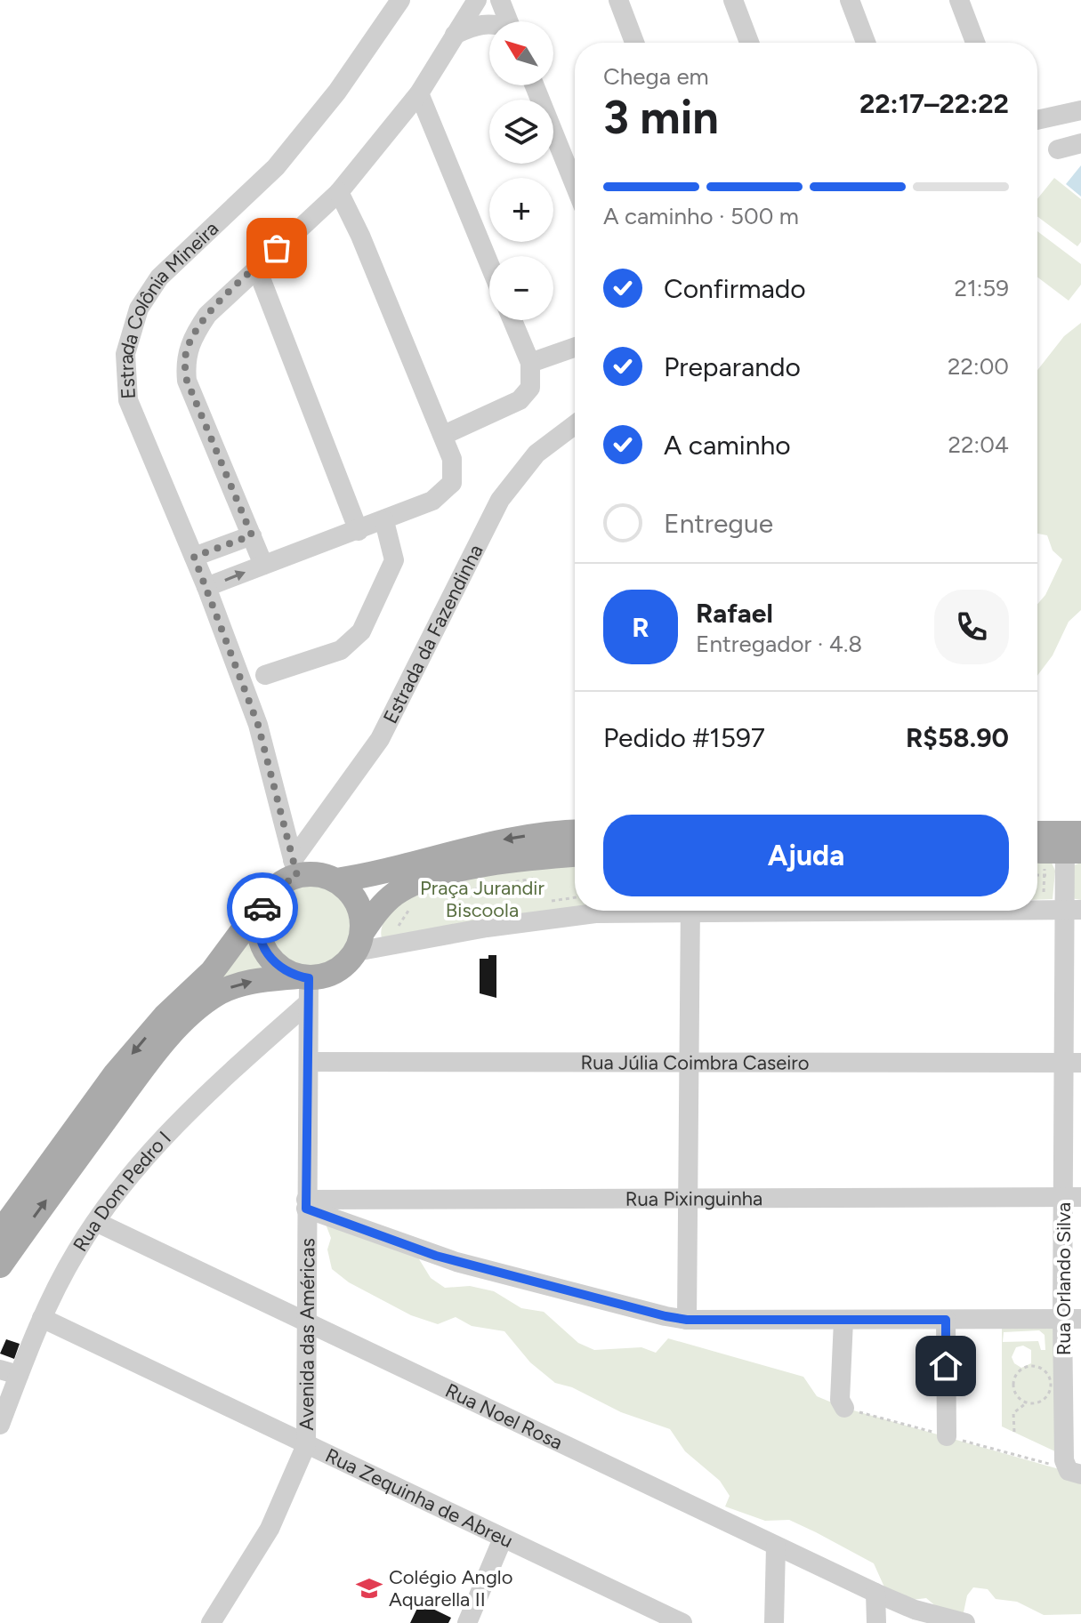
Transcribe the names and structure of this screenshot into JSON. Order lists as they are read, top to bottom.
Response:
{
  "streets": {
    "street": [
      "Estrada Colônia Mineira",
      "Estrada da Fazendinha",
      "Rua Júlia Coimbra Caseiro",
      "Rua Dom Pedro I",
      "Rua Pixinguinha",
      "Rua Orlando Silva",
      "Avenida das Américas",
      "Rua Noel Rosa",
      "Rua Zequinha de Abreu"
    ]
  },
  "crossings": [
    ["Estrada Colônia Mineira", "Estrada da Fazendinha"],
    ["Estrada Colônia Mineira", "Avenida das Américas"],
    ["Estrada da Fazendinha", "Avenida das Américas"],
    ["Rua Júlia Coimbra Caseiro", "Rua Orlando Silva"],
    ["Rua Júlia Coimbra Caseiro", "Avenida das Américas"],
    ["Rua Dom Pedro I", "Avenida das Américas"],
    ["Rua Dom Pedro I", "Rua Noel Rosa"],
    ["Rua Dom Pedro I", "Rua Zequinha de Abreu"],
    ["Rua Pixinguinha", "Rua Orlando Silva"],
    ["Rua Pixinguinha", "Avenida das Américas"],
    ["Avenida das Américas", "Rua Noel Rosa"],
    ["Avenida das Américas", "Rua Zequinha de Abreu"]
  ],
  "parks": ["Praça Jurandir Biscoola"],
  "places": {
    "school or university": ["Colégio Anglo Aquarella II"]
  },
  "north": "top left",
  "page": {
    "map_buttons": ["+", "−"],
    "heading": ["3 min", "Chega em", "22:17–22:22"],
    "panel": [
      "Rafael",
      "Entregador · 4.8",
      "Pedido #1597",
      "R$58.90"
    ],
    "bar": "A caminho · 500 m",
    "list": [
      ["Confirmado", "21:59"],
      ["Preparando", "22:00"],
      ["A caminho", "22:04"],
      "Entregue"
    ],
    "round": "R",
    "buttons": "Ajuda"
  }
}
